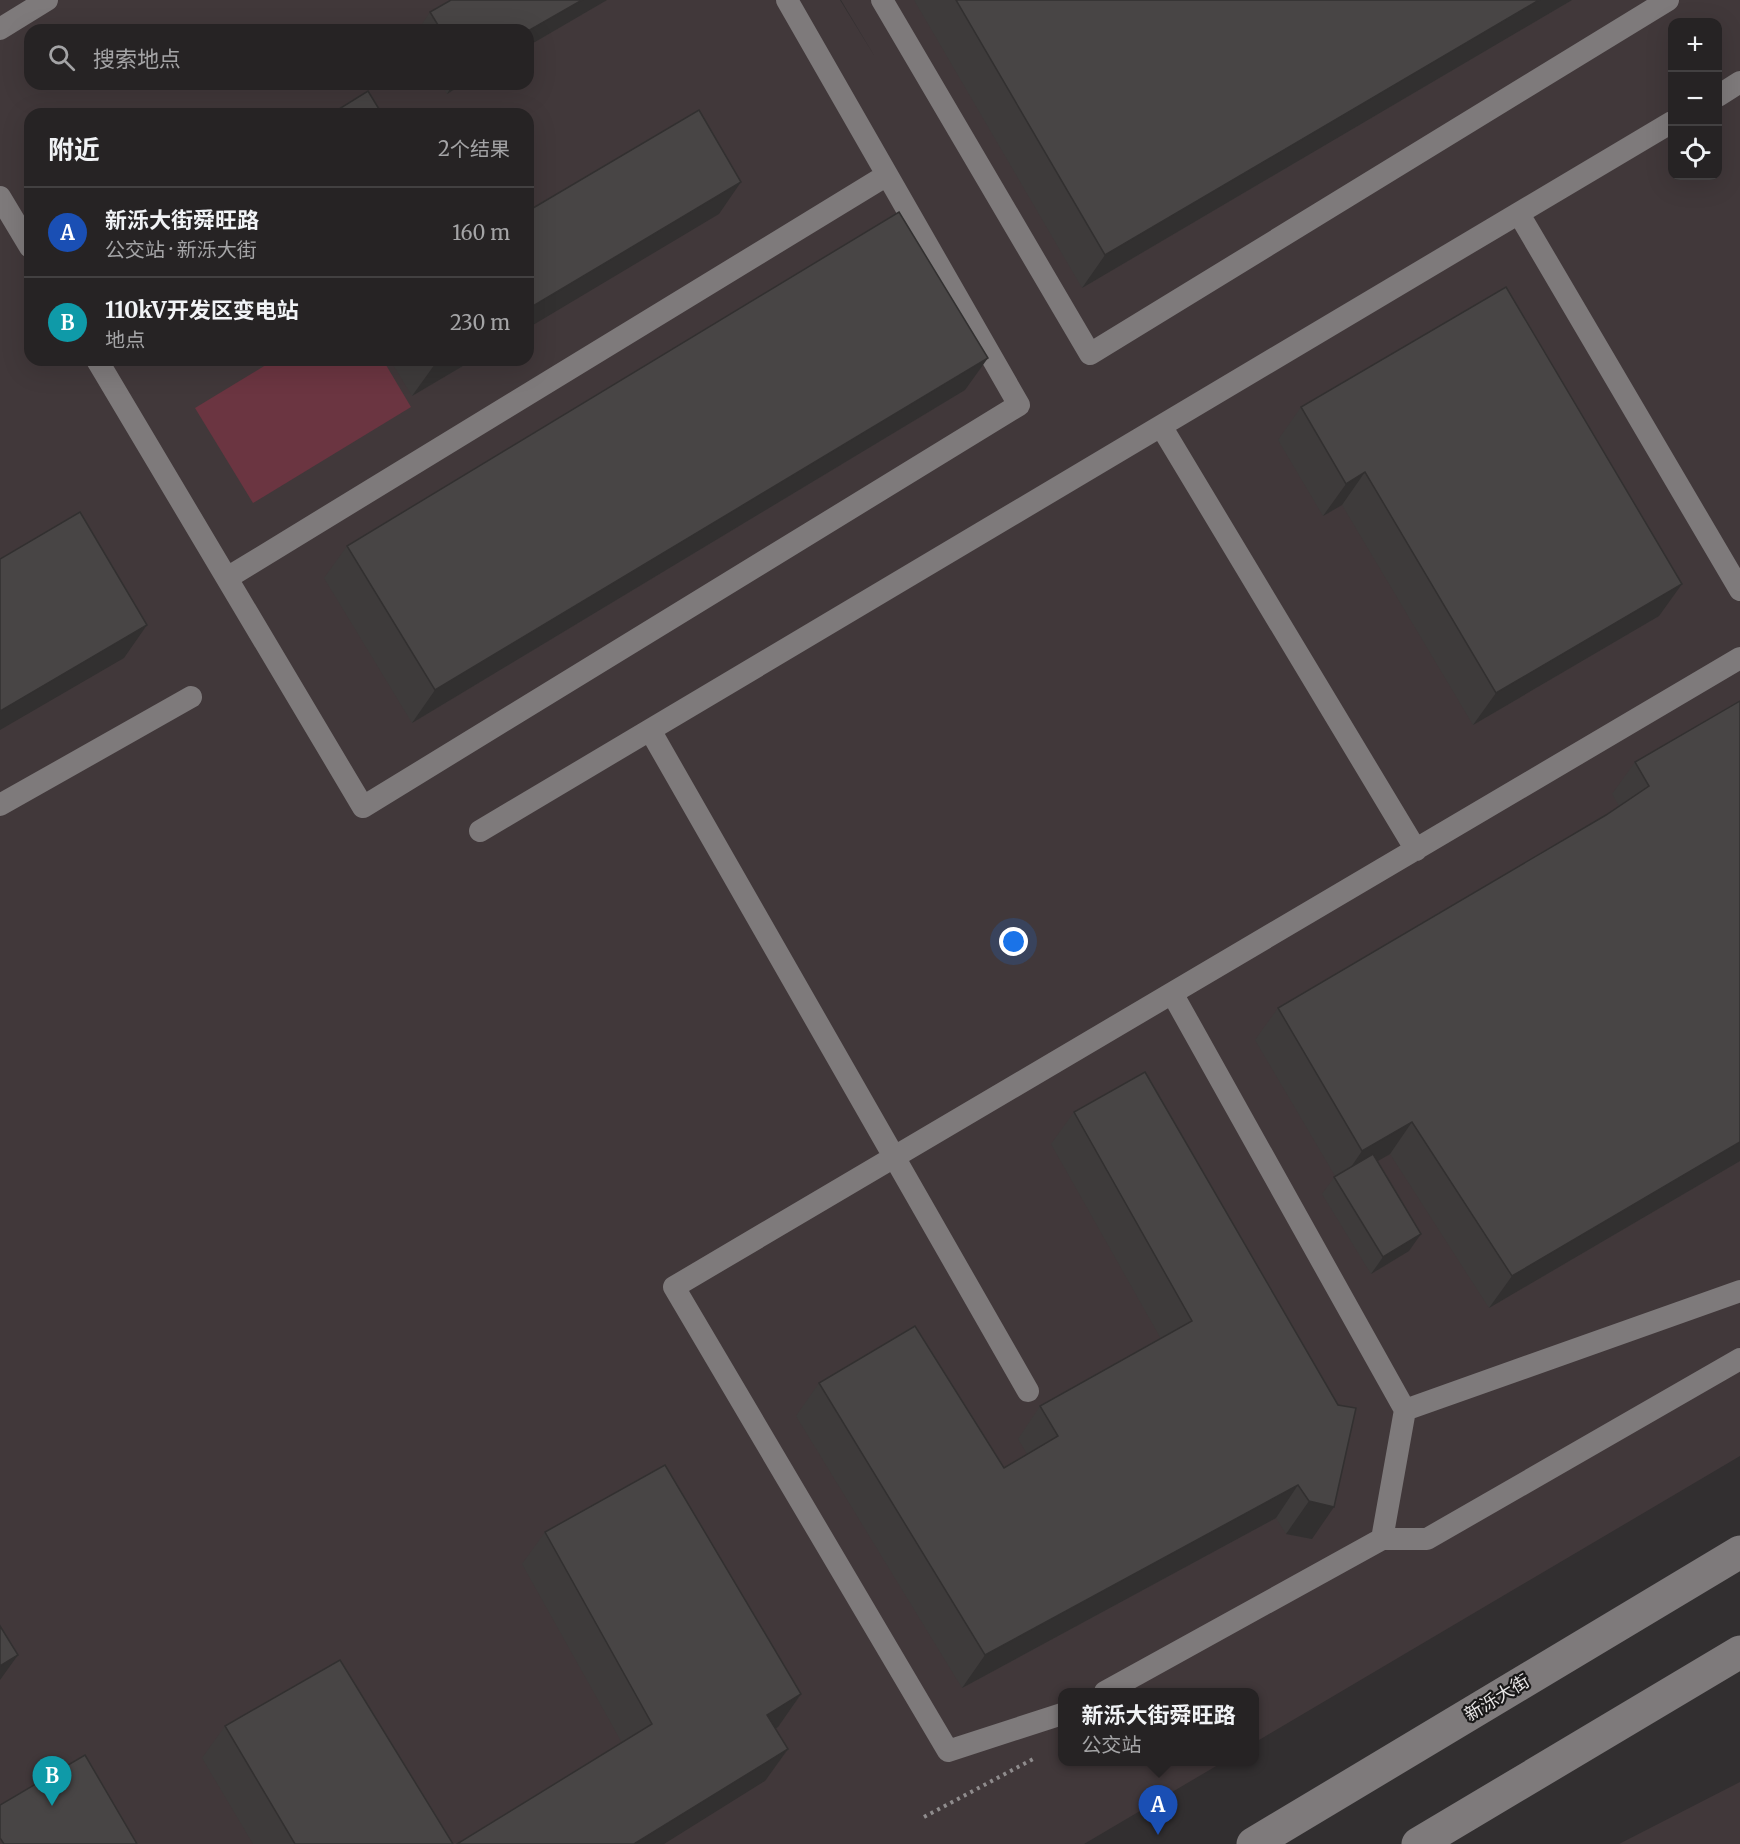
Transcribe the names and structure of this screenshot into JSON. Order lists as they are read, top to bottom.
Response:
{
  "streets": {
    "main road": ["新泺大街"]
  },
  "page": {
    "map_buttons": ["+", "−"],
    "search": "搜索地点",
    "heading": ["附近", "2个结果"],
    "list": [
      {
        "mark": "A",
        "name": "新泺大街舜旺路",
        "note": "公交站 · 新泺大街",
        "value": "160 m"
      },
      {
        "mark": "B",
        "name": "110kV开发区变电站",
        "note": "地点",
        "value": "230 m"
      }
    ],
    "popup": ["新泺大街舜旺路", "公交站"],
    "pins": ["B", "A"]
  }
}
